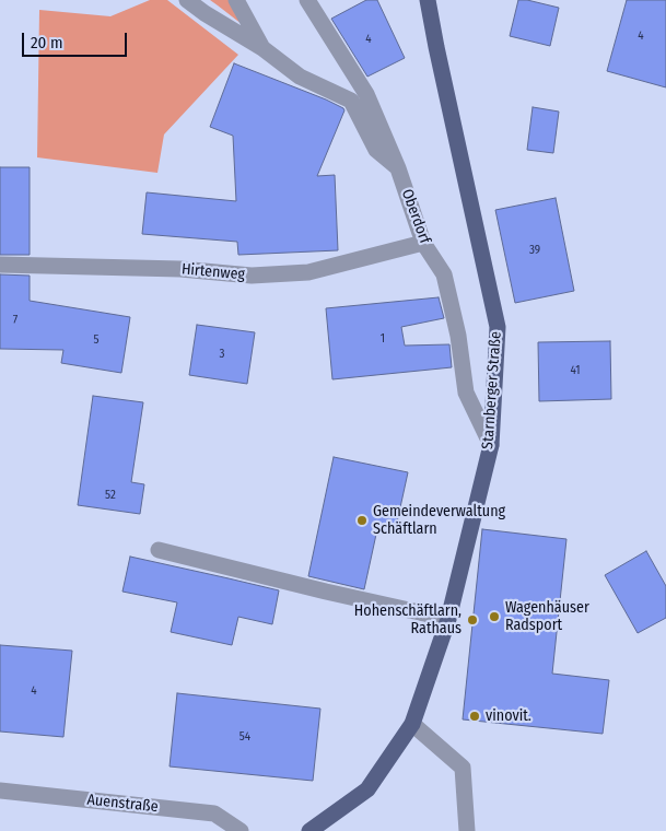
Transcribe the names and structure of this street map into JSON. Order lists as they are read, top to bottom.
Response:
{
  "streets": {
    "main road": ["Starnberger Straße"],
    "street": ["Oberdorf", "Hirtenweg", "Auenstraße"]
  },
  "crossings": [
    ["Oberdorf", "Hirtenweg"],
    ["Oberdorf", "Starnberger Straße"]
  ],
  "places": [
    "Gemeindeverwaltung Schäftlarn",
    "Wagenhäuser Radsport",
    "Hohenschäftlarn, Rathaus",
    "vinovit."
  ],
  "house_numbers": [
    "4",
    "4",
    "39",
    "7",
    "1",
    "5",
    "3",
    "41",
    "52",
    "4",
    "54"
  ],
  "scale_bar": "20 m"
}
